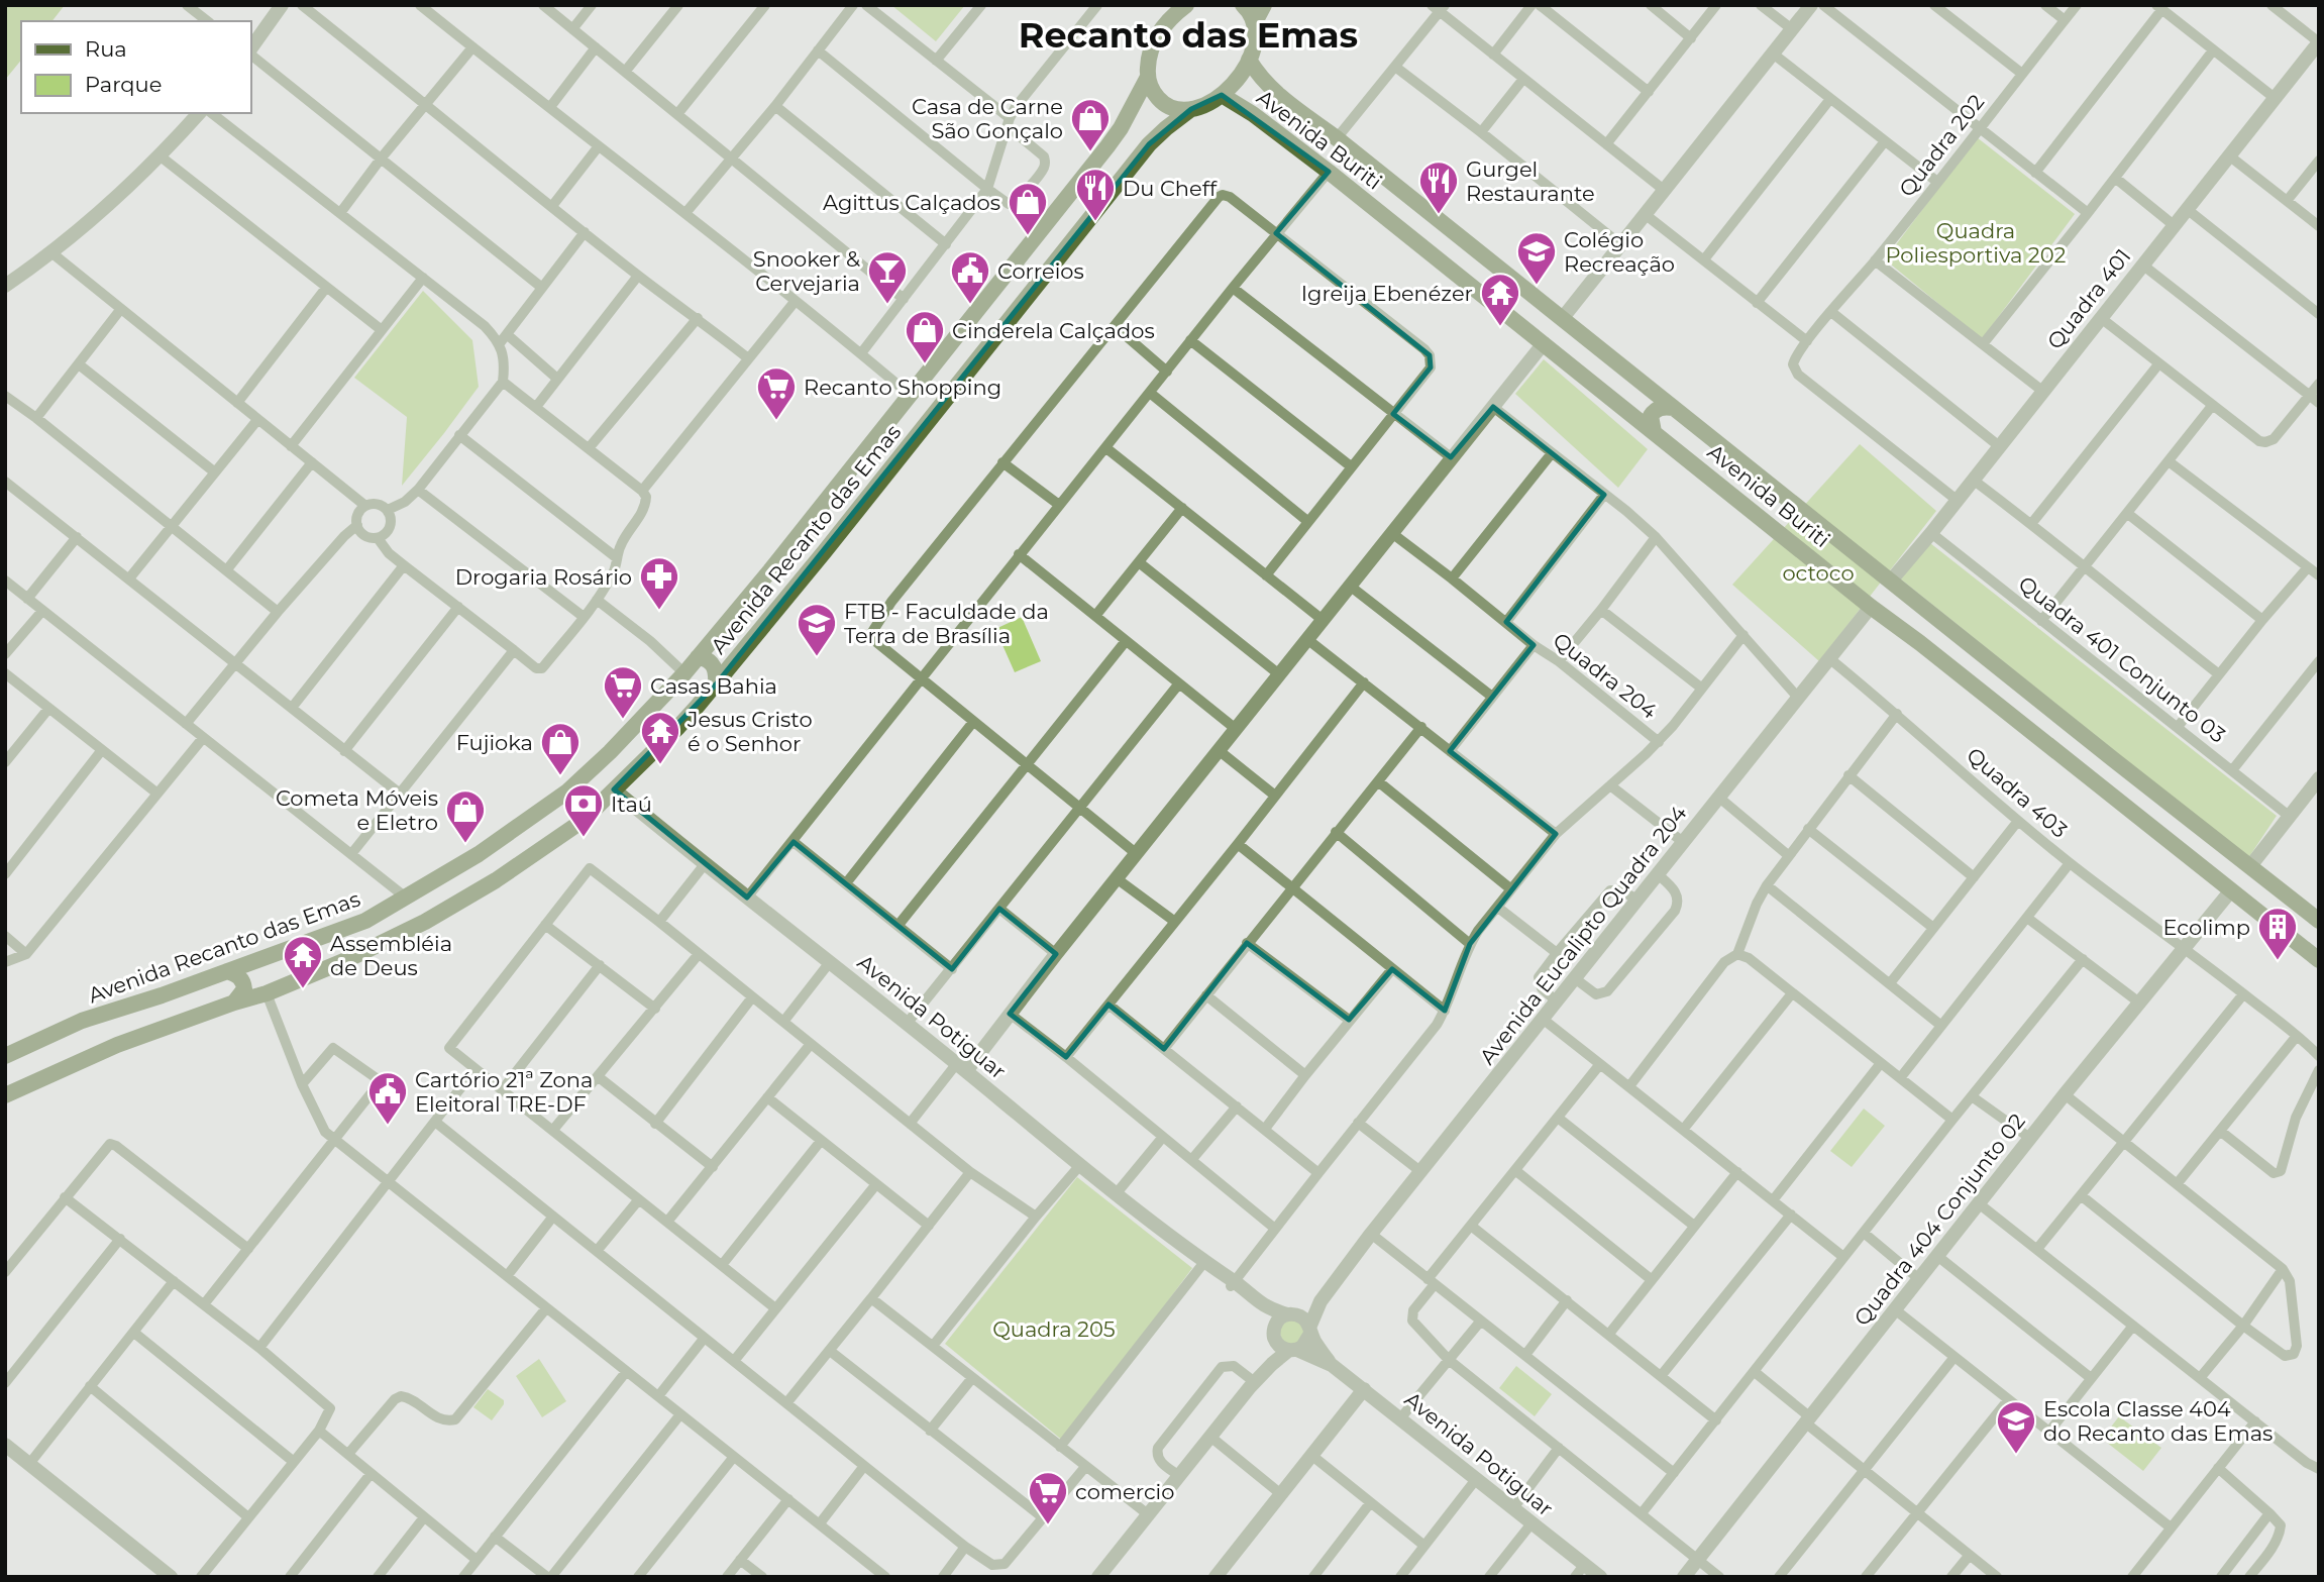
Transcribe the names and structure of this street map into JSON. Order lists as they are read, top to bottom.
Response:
{
  "streets": {
    "main road": ["Avenida Buriti", "Avenida Recanto das Emas"],
    "street": [
      "Quadra 202",
      "Quadra 401",
      "Quadra 401 Conjunto 03",
      "Quadra 204",
      "Quadra 403",
      "Avenida Eucalipto Quadra 204",
      "Avenida Potiguar",
      "Quadra 404 Conjunto 02"
    ]
  },
  "crossings": [
    ["Avenida Buriti", "Quadra 401"],
    ["Avenida Buriti", "Avenida Recanto das Emas"],
    ["Avenida Buriti", "Avenida Eucalipto Quadra 204"],
    ["Avenida Buriti", "Quadra 404 Conjunto 02"],
    ["Quadra 202", "Quadra 401"],
    ["Quadra 401", "Quadra 401 Conjunto 03"],
    ["Avenida Recanto das Emas", "Avenida Potiguar"],
    ["Quadra 204", "Avenida Potiguar"],
    ["Quadra 403", "Avenida Eucalipto Quadra 204"],
    ["Quadra 403", "Quadra 404 Conjunto 02"]
  ],
  "districts": ["Recanto das Emas"],
  "parks": ["Quadra Poliesportiva 202", "octoco", "Quadra 205"],
  "places": {
    "shop": [
      "Casa de Carne São Gonçalo",
      "Agittus Calçados",
      "Cinderela Calçados",
      "Fujioka",
      "Cometa Móveis e Eletro"
    ],
    "restaurant": ["Gurgel Restaurante", "Du Cheff"],
    "school or university": ["Colégio Recreação", "FTB - Faculdade da Terra de Brasília", "Escola Classe 404 do Recanto das Emas"],
    "bar": ["Snooker & Cervejaria"],
    "public building": ["Correios", "Cartório 21ª Zona Eleitoral TRE-DF"],
    "temple": ["Igreija Ebenézer", "Jesus Cristo é o Senhor", "Assembléia de Deus"],
    "supermarket": ["Recanto Shopping", "Casas Bahia", "comercio"],
    "pharmacy": ["Drogaria Rosário"],
    "bank": ["Itaú"],
    "building": ["Ecolimp"]
  },
  "legend": ["Rua", "Parque"]
}
